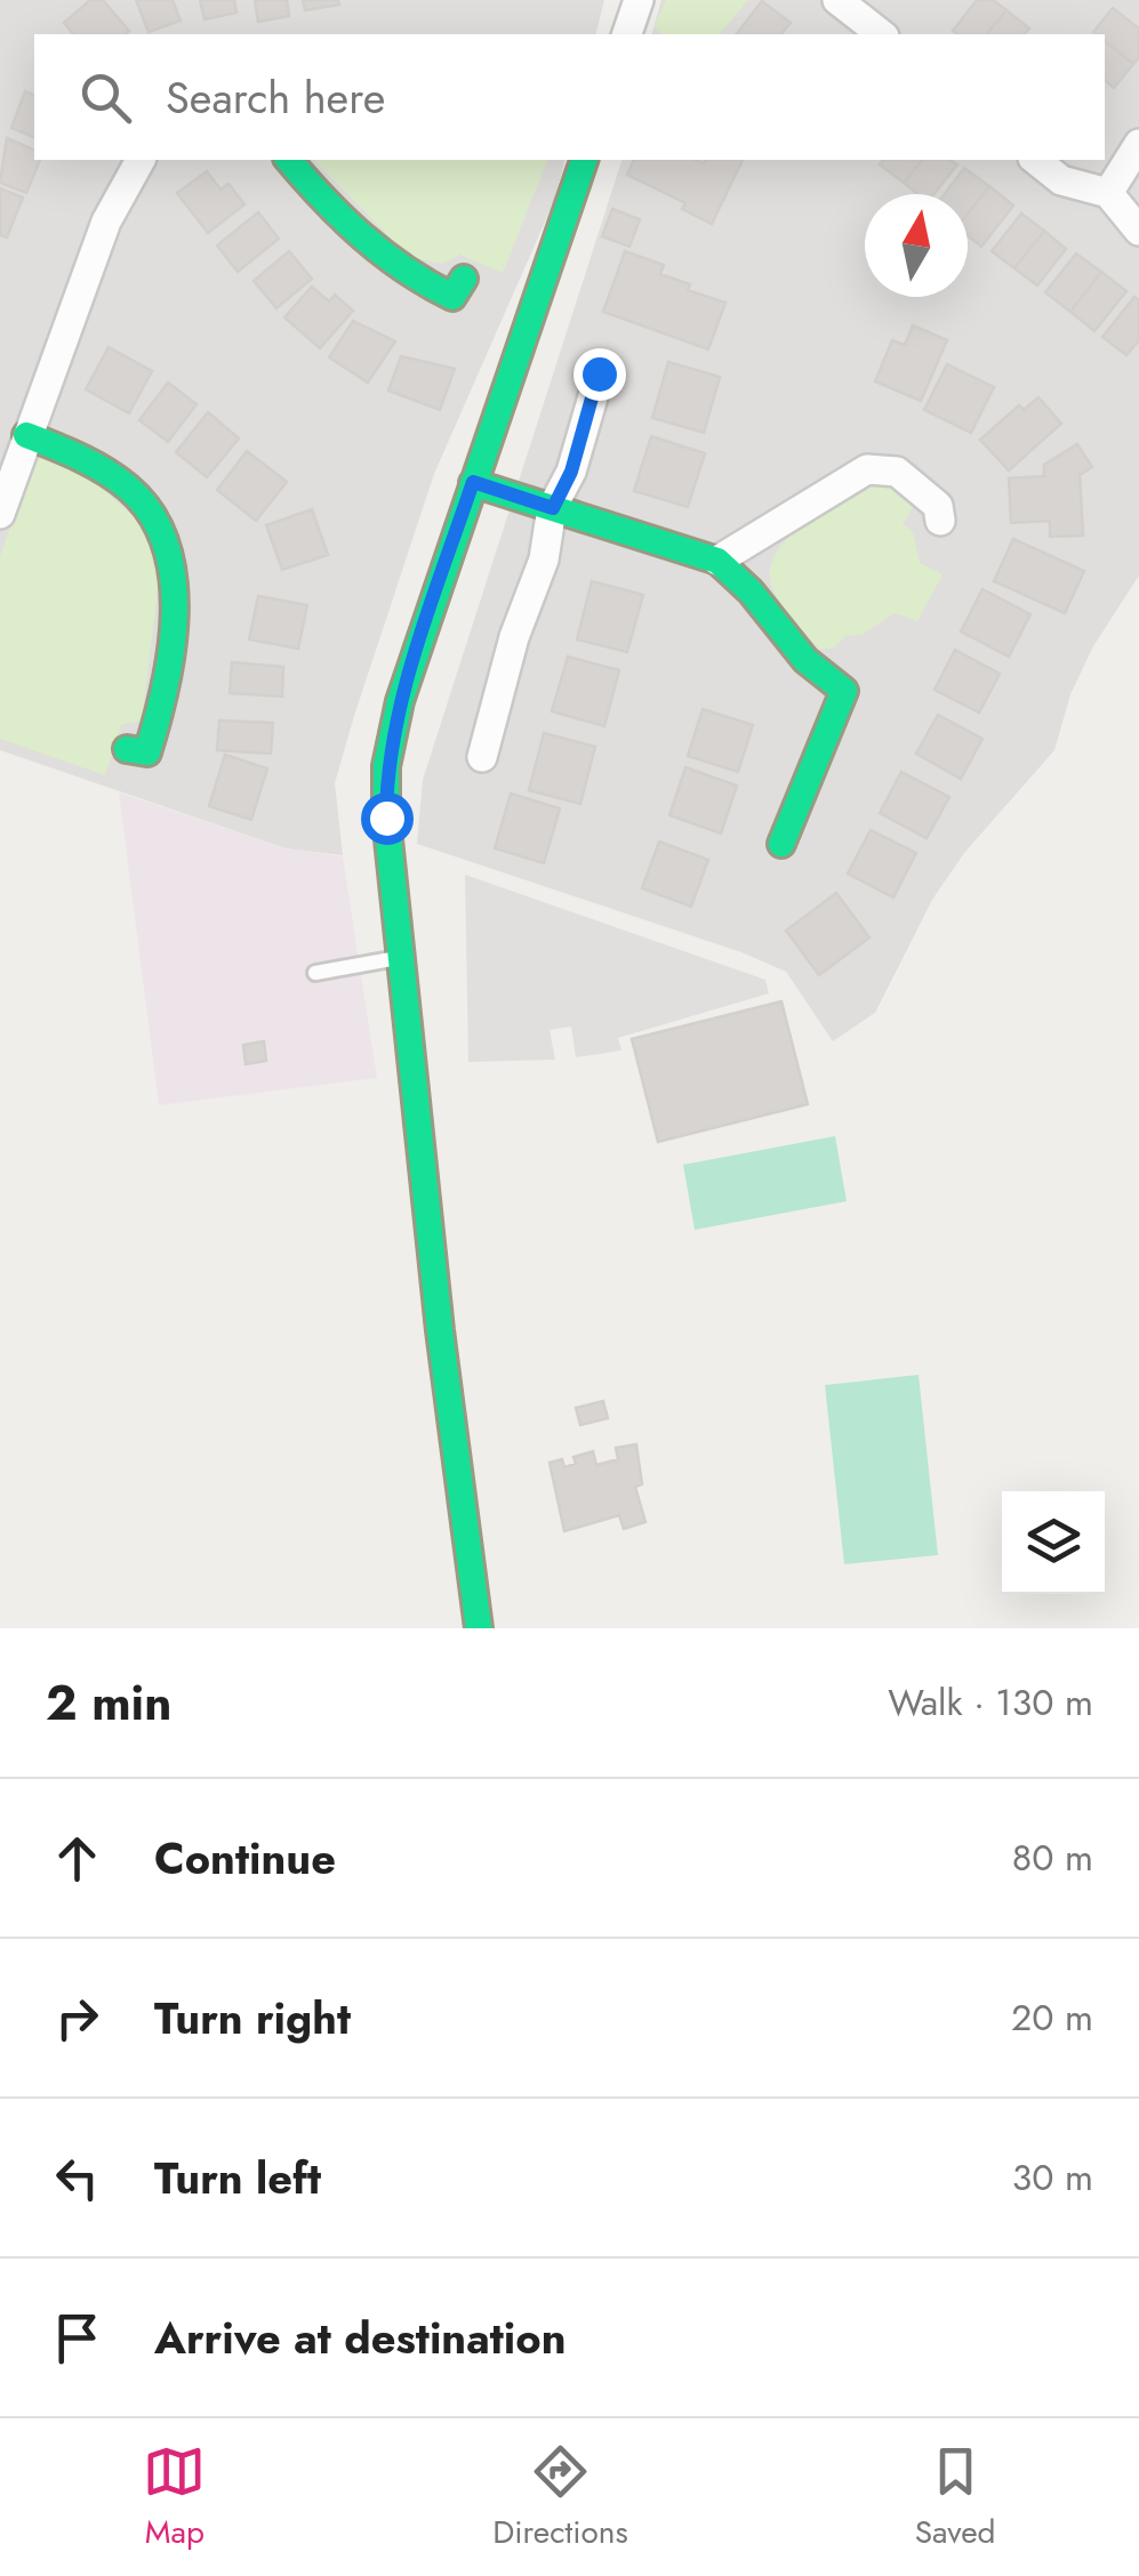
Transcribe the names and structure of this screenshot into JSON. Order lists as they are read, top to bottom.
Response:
{
  "north": "top",
  "page": {
    "search": "Search here",
    "heading": ["2 min", "Walk · 130 m"],
    "list": [
      ["Continue", "80 m"],
      ["Turn right", "20 m"],
      ["Turn left", "30 m"],
      "Arrive at destination"
    ],
    "nav": ["Map", "Directions", "Saved"]
  }
}
